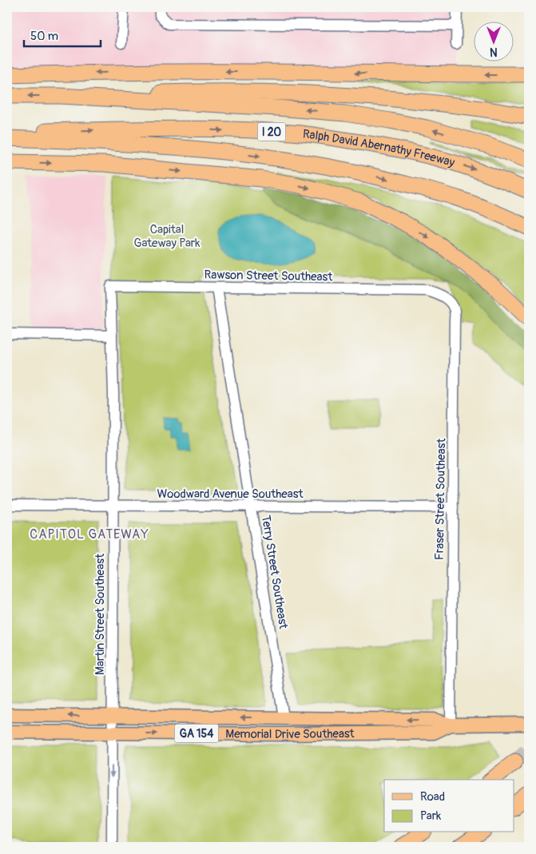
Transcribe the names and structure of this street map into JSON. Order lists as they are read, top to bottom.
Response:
{
  "streets": {
    "highway": ["I 20", "Ralph David Abernathy Freeway"],
    "main road": ["GA 154", "Memorial Drive Southeast"],
    "street": [
      "Rawson Street Southeast",
      "Woodward Avenue Southeast",
      "Fraser Street Southeast",
      "Terry Street Southeast",
      "Martin Street Southeast"
    ]
  },
  "crossings": [
    ["Rawson Street Southeast", "Fraser Street Southeast"],
    ["Rawson Street Southeast", "Terry Street Southeast"],
    ["Rawson Street Southeast", "Martin Street Southeast"],
    ["Woodward Avenue Southeast", "Fraser Street Southeast"],
    ["Woodward Avenue Southeast", "Terry Street Southeast"],
    ["Woodward Avenue Southeast", "Martin Street Southeast"],
    ["Fraser Street Southeast", "Memorial Drive Southeast"],
    ["Terry Street Southeast", "Memorial Drive Southeast"],
    ["Martin Street Southeast", "Memorial Drive Southeast"]
  ],
  "districts": ["CAPITOL GATEWAY"],
  "parks": ["Capital Gateway Park"],
  "legend": ["Road", "Park"],
  "scale_bar": "50 m",
  "north": "bottom"
}
